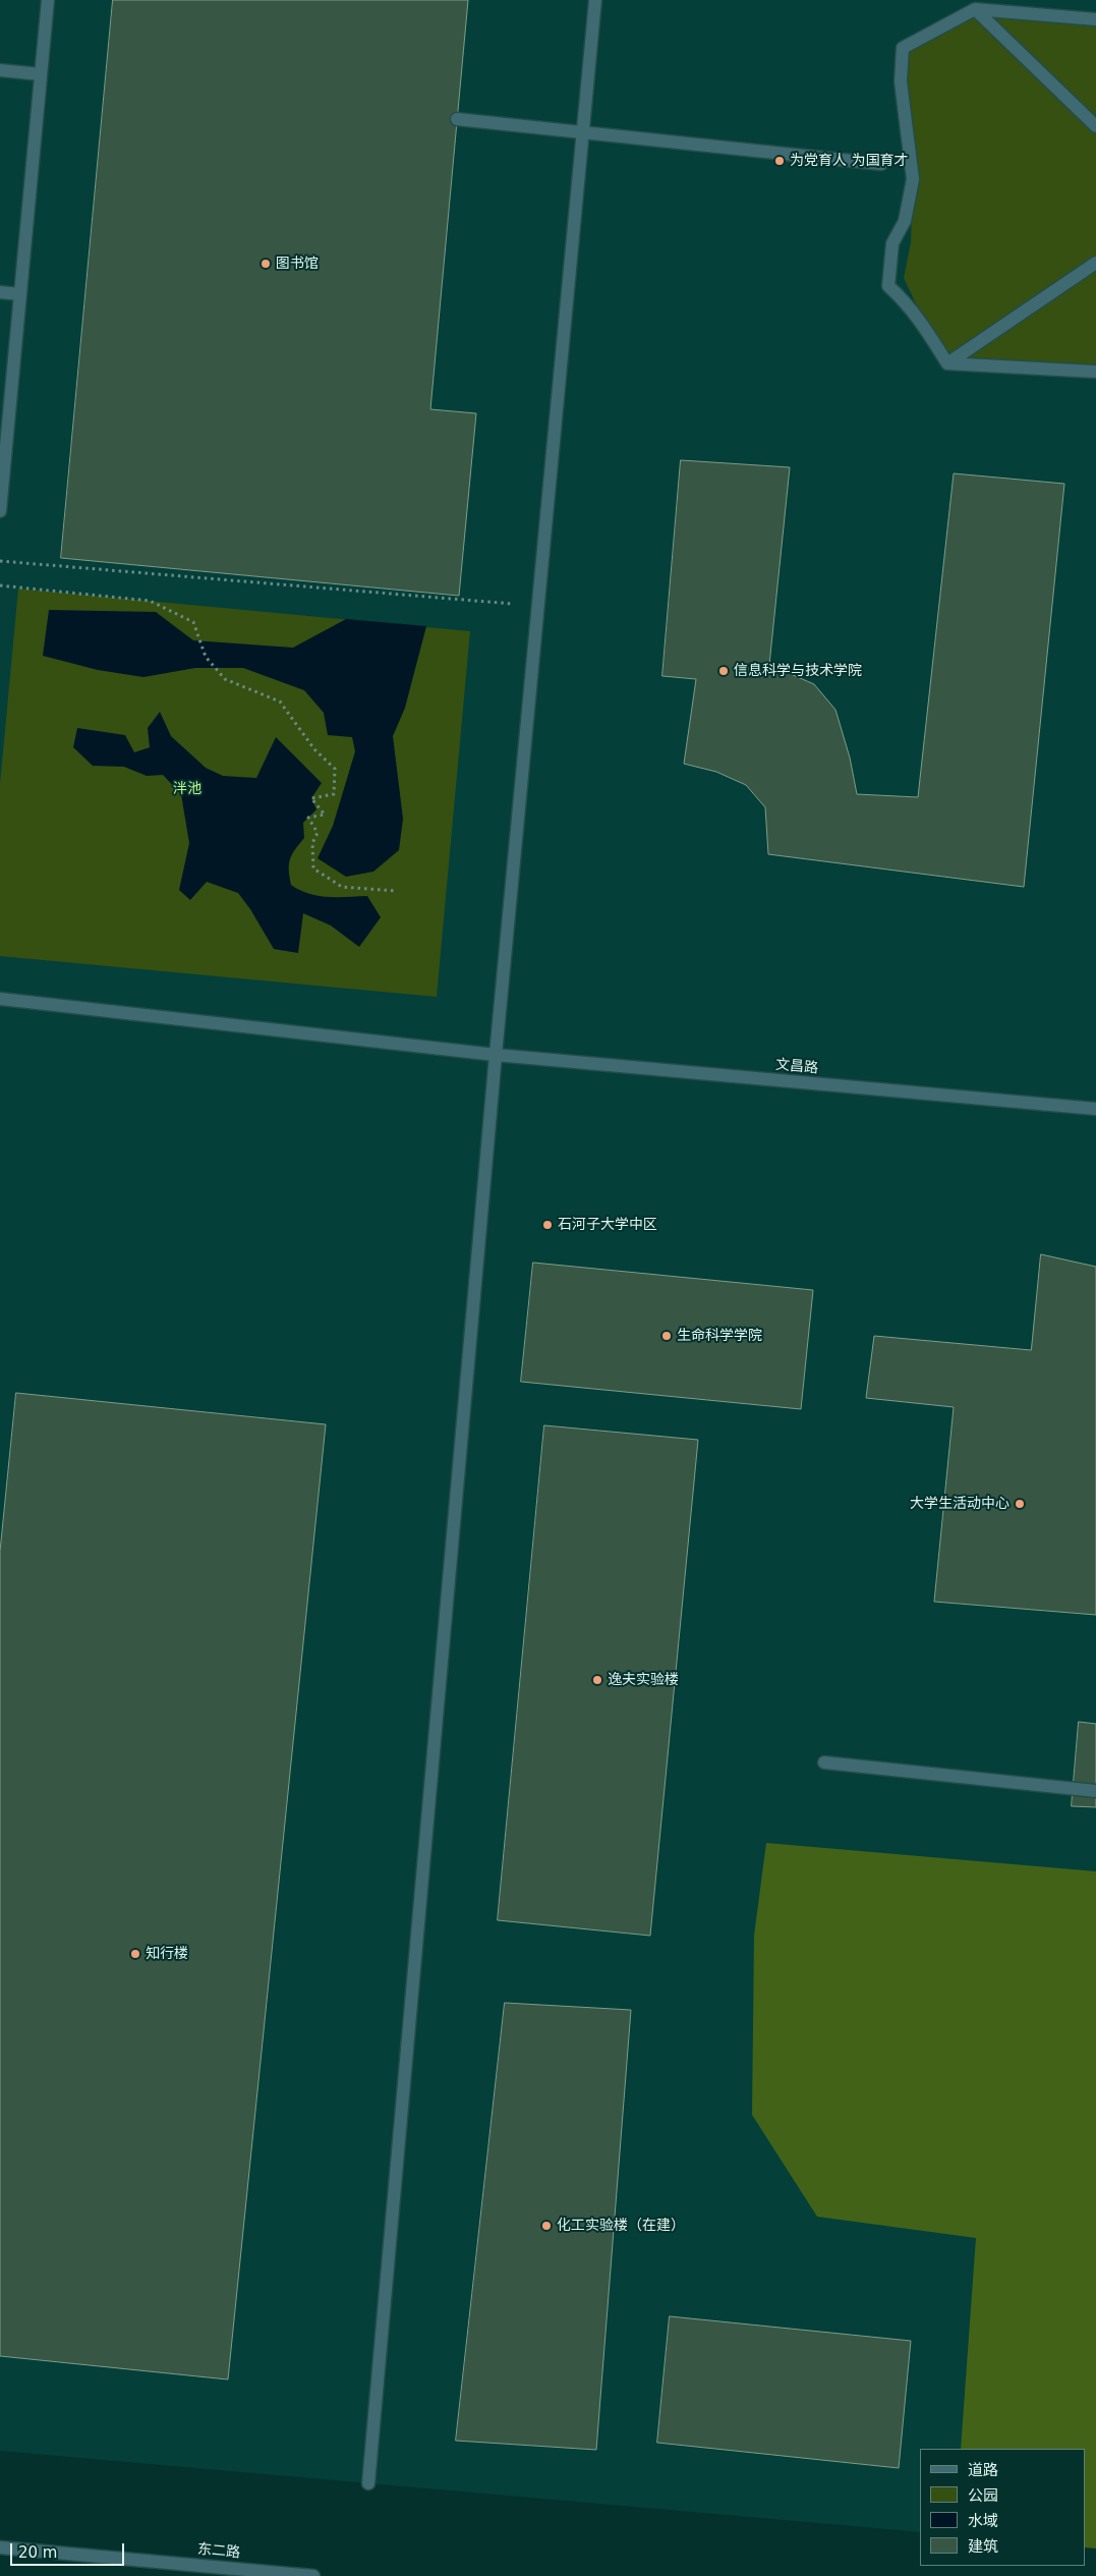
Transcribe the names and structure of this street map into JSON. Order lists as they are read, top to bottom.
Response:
{
  "streets": {
    "street": ["文昌路", "东二路"]
  },
  "parks": ["泮池"],
  "places": [
    "为党育人 为国育才",
    "图书馆",
    "信息科学与技术学院",
    "石河子大学中区",
    "生命科学学院",
    "大学生活动中心",
    "逸夫实验楼",
    "知行楼",
    "化工实验楼（在建）"
  ],
  "legend": [
    "道路",
    "公园",
    "水域",
    "建筑"
  ],
  "scale_bar": "20 m"
}
